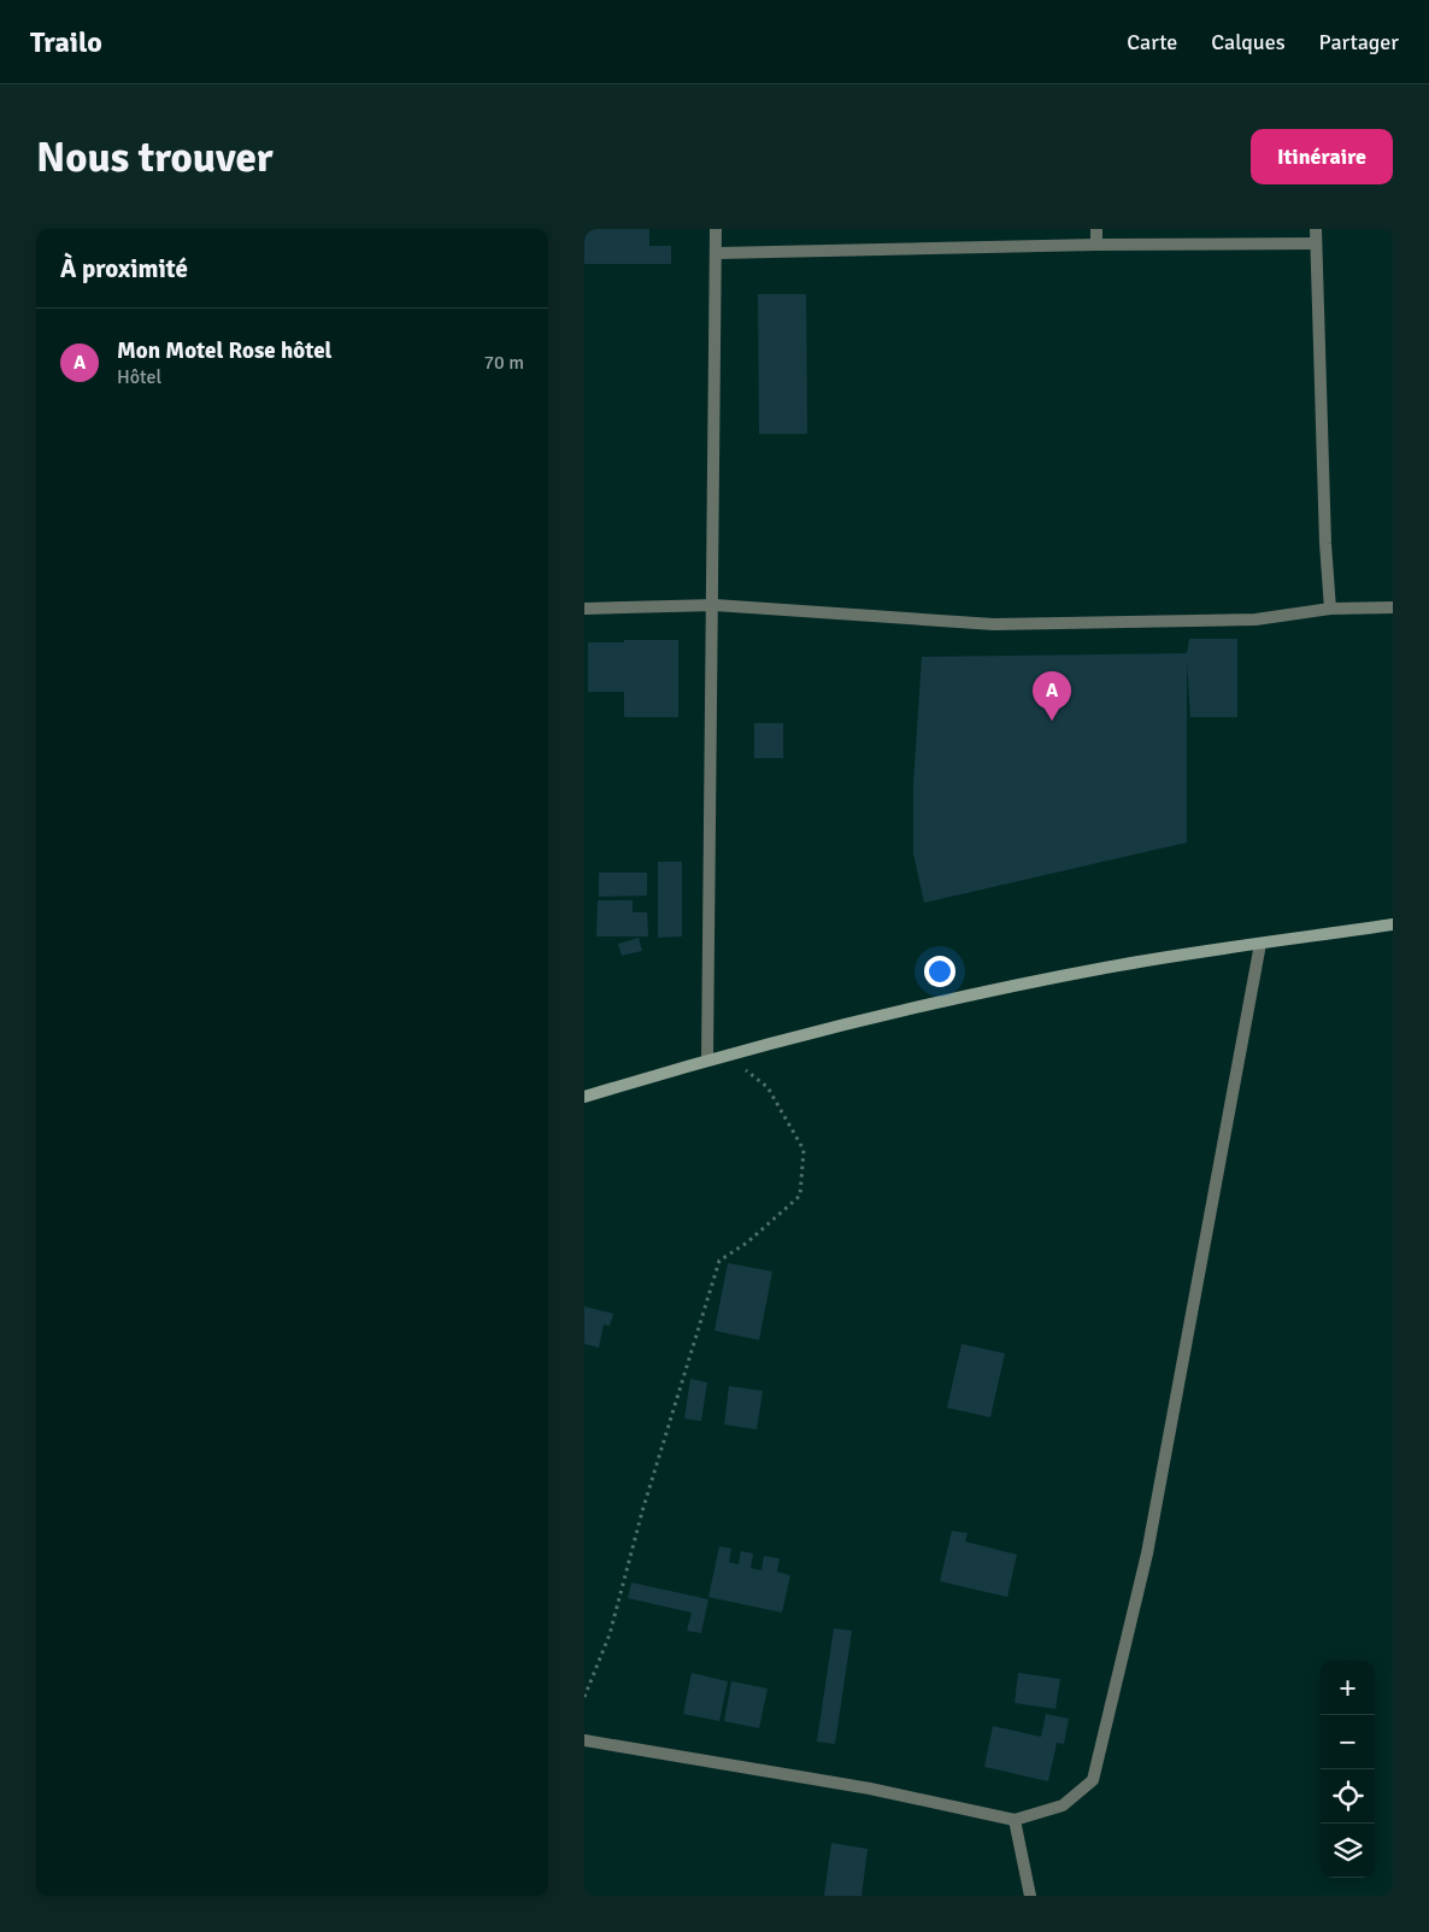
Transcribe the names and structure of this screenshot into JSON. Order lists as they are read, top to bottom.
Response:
{
  "page": {
    "header": "Trailo",
    "nav": ["Carte", "Calques", "Partager"],
    "buttons": "Itinéraire",
    "title": "Nous trouver",
    "heading": "À proximité",
    "list": [
      {
        "mark": "A",
        "name": "Mon Motel Rose hôtel",
        "note": "Hôtel",
        "value": "70 m"
      }
    ],
    "pins": "A",
    "map_buttons": ["+", "−"]
  }
}
